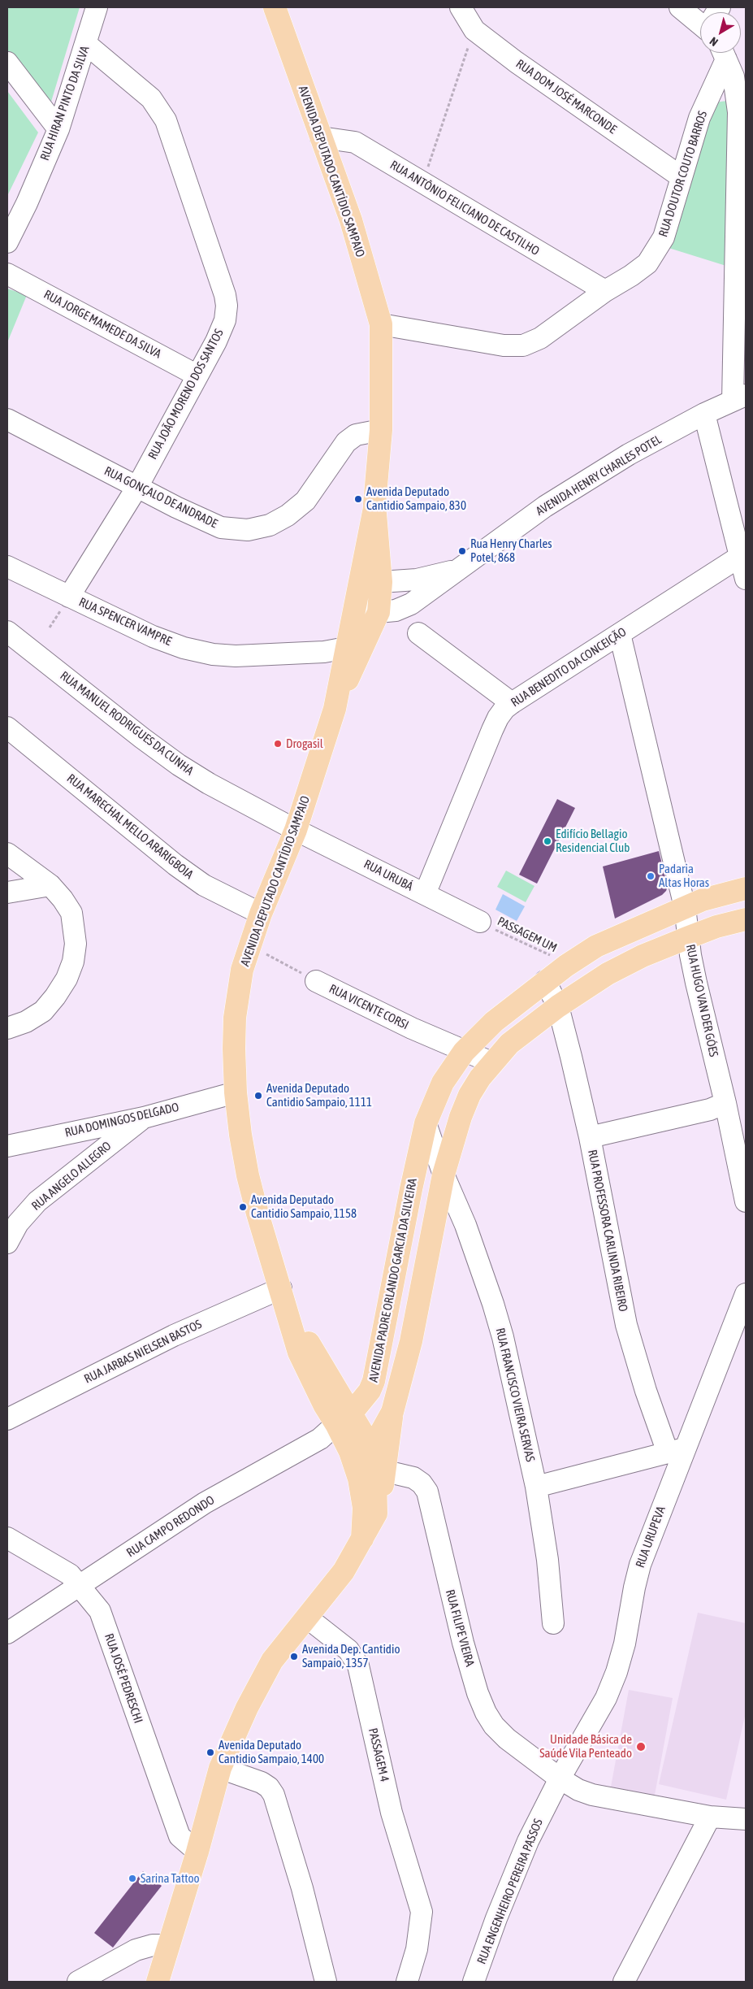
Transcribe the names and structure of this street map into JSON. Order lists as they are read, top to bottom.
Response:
{
  "streets": {
    "main road": ["AVENIDA DEPUTADO CANTÍDIO SAMPAIO", "AVENIDA PADRE ORLANDO GARCIA DA SILVEIRA"],
    "street": [
      "RUA DOM JOSÉ MARCONDE",
      "RUA HIRAN PINTO DA SILVA",
      "RUA DOUTOR COUTO BARROS",
      "RUA ANTÔNIO FELICIANO DE CASTILHO",
      "RUA JORGE MAMEDE DA SILVA",
      "RUA JOÃO MORENO DOS SANTOS",
      "AVENIDA HENRY CHARLES POTEL",
      "RUA GONÇALO DE ANDRADE",
      "RUA SPENCER VAMPRE",
      "RUA BENEDITO DA CONCEIÇÃO",
      "RUA MANUEL RODRIGUES DA CUNHA",
      "RUA MARECHAL MELLO ARARIGBOIA",
      "RUA URUBÁ",
      "RUA HUGO VAN DER GÓES",
      "RUA VICENTE CORSI",
      "RUA DOMINGOS DELGADO",
      "RUA ANGELO ALLEGRO",
      "RUA PROFESSORA CARLINDA RIBEIRO",
      "RUA JARBAS NIELSEN BASTOS",
      "RUA FRANCISCO VIEIRA SERVAS",
      "RUA CAMPO REDONDO",
      "RUA URUPEVA",
      "RUA FILIPE VIEIRA",
      "RUA JOSÉ PEDRESCHI",
      "PASSAGEM 4",
      "RUA ENGENHEIRO PEREIRA PASSOS"
    ],
    "path": ["PASSAGEM UM"]
  },
  "crossings": [
    ["RUA DOM JOSÉ MARCONDE", "RUA DOUTOR COUTO BARROS"],
    ["RUA HIRAN PINTO DA SILVA", "RUA JOÃO MORENO DOS SANTOS"],
    ["AVENIDA DEPUTADO CANTÍDIO SAMPAIO", "RUA DOUTOR COUTO BARROS"],
    ["AVENIDA DEPUTADO CANTÍDIO SAMPAIO", "RUA ANTÔNIO FELICIANO DE CASTILHO"],
    ["AVENIDA DEPUTADO CANTÍDIO SAMPAIO", "AVENIDA HENRY CHARLES POTEL"],
    ["AVENIDA DEPUTADO CANTÍDIO SAMPAIO", "RUA GONÇALO DE ANDRADE"],
    ["AVENIDA DEPUTADO CANTÍDIO SAMPAIO", "RUA SPENCER VAMPRE"],
    ["AVENIDA DEPUTADO CANTÍDIO SAMPAIO", "RUA MANUEL RODRIGUES DA CUNHA"],
    ["AVENIDA DEPUTADO CANTÍDIO SAMPAIO", "RUA MARECHAL MELLO ARARIGBOIA"],
    ["AVENIDA DEPUTADO CANTÍDIO SAMPAIO", "RUA URUBÁ"],
    ["AVENIDA DEPUTADO CANTÍDIO SAMPAIO", "RUA VICENTE CORSI"],
    ["AVENIDA DEPUTADO CANTÍDIO SAMPAIO", "RUA DOMINGOS DELGADO"],
    ["AVENIDA DEPUTADO CANTÍDIO SAMPAIO", "AVENIDA PADRE ORLANDO GARCIA DA SILVEIRA"],
    ["AVENIDA DEPUTADO CANTÍDIO SAMPAIO", "RUA JARBAS NIELSEN BASTOS"],
    ["AVENIDA DEPUTADO CANTÍDIO SAMPAIO", "RUA CAMPO REDONDO"],
    ["AVENIDA DEPUTADO CANTÍDIO SAMPAIO", "RUA JOSÉ PEDRESCHI"],
    ["AVENIDA DEPUTADO CANTÍDIO SAMPAIO", "PASSAGEM 4"],
    ["RUA DOUTOR COUTO BARROS", "RUA ANTÔNIO FELICIANO DE CASTILHO"],
    ["RUA JORGE MAMEDE DA SILVA", "RUA JOÃO MORENO DOS SANTOS"],
    ["RUA JOÃO MORENO DOS SANTOS", "RUA GONÇALO DE ANDRADE"],
    ["RUA JOÃO MORENO DOS SANTOS", "RUA SPENCER VAMPRE"],
    ["RUA BENEDITO DA CONCEIÇÃO", "RUA URUBÁ"],
    ["RUA BENEDITO DA CONCEIÇÃO", "RUA HUGO VAN DER GÓES"],
    ["RUA MANUEL RODRIGUES DA CUNHA", "RUA URUBÁ"],
    ["RUA URUBÁ", "PASSAGEM UM"],
    ["PASSAGEM UM", "AVENIDA PADRE ORLANDO GARCIA DA SILVEIRA"],
    ["RUA HUGO VAN DER GÓES", "AVENIDA PADRE ORLANDO GARCIA DA SILVEIRA"],
    ["RUA VICENTE CORSI", "AVENIDA PADRE ORLANDO GARCIA DA SILVEIRA"],
    ["RUA DOMINGOS DELGADO", "RUA ANGELO ALLEGRO"],
    ["RUA PROFESSORA CARLINDA RIBEIRO", "RUA URUPEVA"],
    ["AVENIDA PADRE ORLANDO GARCIA DA SILVEIRA", "RUA CAMPO REDONDO"],
    ["RUA CAMPO REDONDO", "RUA JOSÉ PEDRESCHI"],
    ["RUA URUPEVA", "RUA FILIPE VIEIRA"],
    ["RUA URUPEVA", "RUA ENGENHEIRO PEREIRA PASSOS"],
    ["RUA FILIPE VIEIRA", "RUA ENGENHEIRO PEREIRA PASSOS"]
  ],
  "places": [
    "Avenida Deputado Cantidio Sampaio, 830",
    "Rua Henry Charles Potel, 868",
    "Drogasil",
    "Edifício Bellagio Residencial Club",
    "Padaria Altas Horas",
    "Avenida Deputado Cantidio Sampaio, 1111",
    "Avenida Deputado Cantidio Sampaio, 1158",
    "Avenida Dep. Cantidio Sampaio, 1357",
    "Unidade Básica de Saúde Vila Penteado",
    "Avenida Deputado Cantidio Sampaio, 1400",
    "Sarina Tattoo"
  ],
  "north": "bottom left"
}
